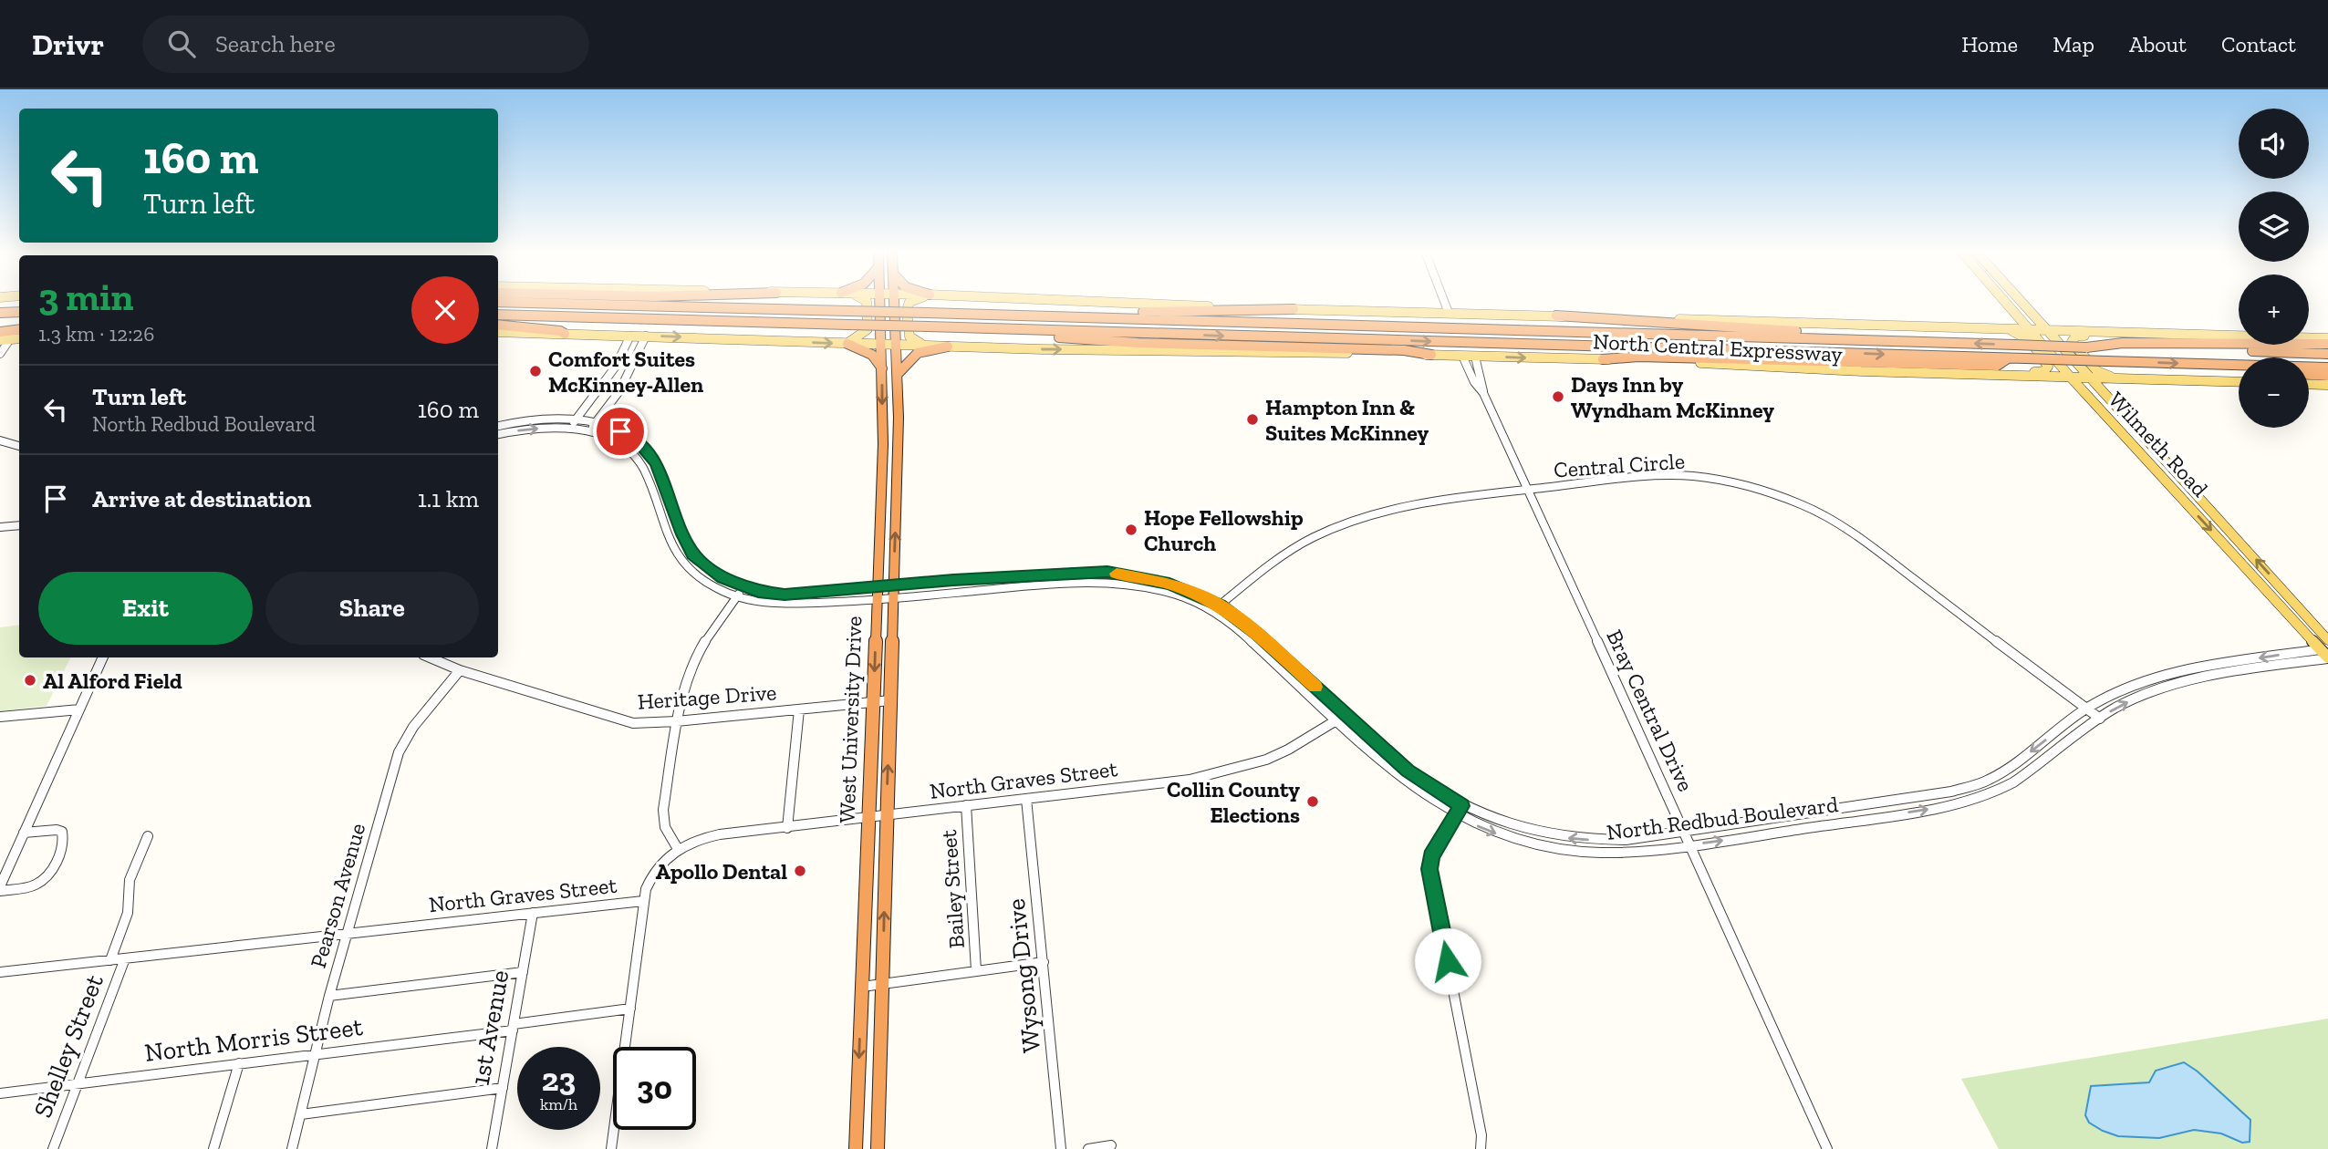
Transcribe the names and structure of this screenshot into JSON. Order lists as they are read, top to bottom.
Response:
{
  "streets": {
    "highway": ["West University Drive"],
    "main road": ["North Central Expressway", "Wilmeth Road"],
    "street": [
      "Central Circle",
      "Heritage Drive",
      "Bray Central Drive",
      "North Graves Street",
      "North Redbud Boulevard",
      "Bailey Street",
      "Pearson Avenue",
      "Wysong Drive",
      "1st Avenue",
      "North Morris Street",
      "Shelley Street"
    ]
  },
  "crossings": [
    ["North Central Expressway", "Wilmeth Road"],
    ["North Central Expressway", "Bray Central Drive"],
    ["North Central Expressway", "West University Drive"],
    ["Wilmeth Road", "North Redbud Boulevard"],
    ["Central Circle", "Bray Central Drive"],
    ["Central Circle", "North Redbud Boulevard"],
    ["Heritage Drive", "West University Drive"],
    ["Heritage Drive", "Pearson Avenue"],
    ["Bray Central Drive", "North Redbud Boulevard"],
    ["West University Drive", "North Graves Street"],
    ["West University Drive", "North Redbud Boulevard"],
    ["North Graves Street", "North Redbud Boulevard"],
    ["North Graves Street", "Bailey Street"],
    ["North Graves Street", "Pearson Avenue"],
    ["North Graves Street", "Wysong Drive"],
    ["North Graves Street", "1st Avenue"],
    ["North Graves Street", "Shelley Street"],
    ["Pearson Avenue", "North Morris Street"],
    ["1st Avenue", "North Morris Street"],
    ["North Morris Street", "Shelley Street"]
  ],
  "places": [
    "Comfort Suites McKinney-Allen",
    "Days Inn by Wyndham McKinney",
    "Hampton Inn & Suites McKinney",
    "Hope Fellowship Church",
    "Al Alford Field",
    "Collin County Elections",
    "Apollo Dental"
  ],
  "page": {
    "header": "Drivr",
    "search": "Search here",
    "nav": [
      "Home",
      "Map",
      "About",
      "Contact"
    ],
    "map_buttons": ["+", "−"],
    "turn": ["160 m", "Turn left"],
    "heading": ["3 min", "1.3 km · 12:26"],
    "list": [
      {
        "name": "Turn left",
        "note": "North Redbud Boulevard",
        "value": "160 m"
      },
      {
        "name": "Arrive at destination",
        "value": "1.1 km"
      }
    ],
    "buttons": ["Exit", "Share"],
    "speed": "23 km/h",
    "limit": "30"
  }
}
